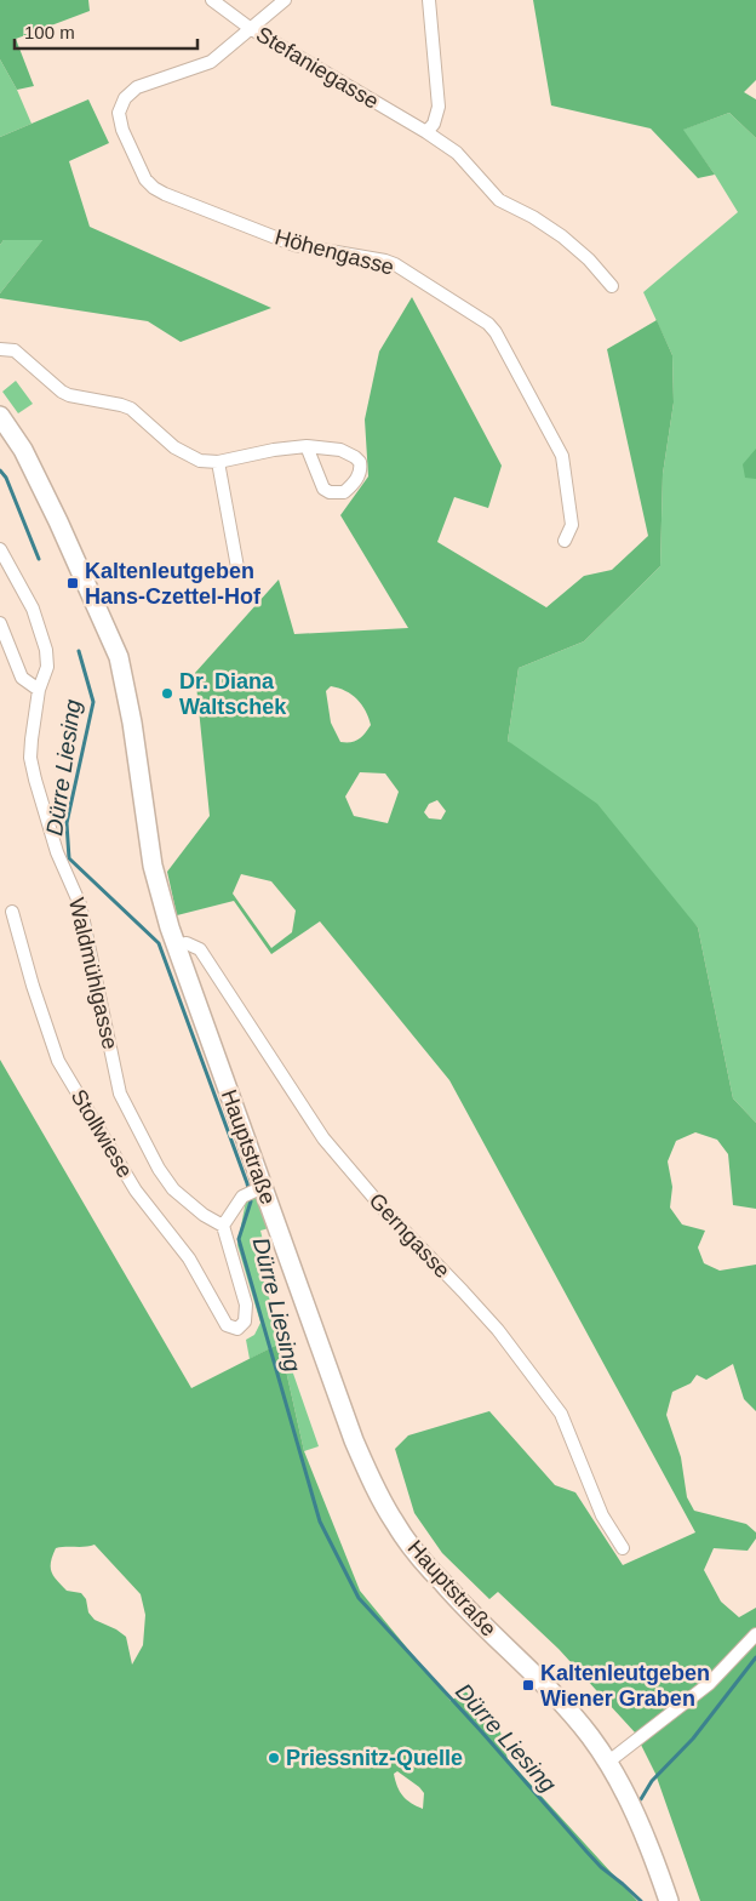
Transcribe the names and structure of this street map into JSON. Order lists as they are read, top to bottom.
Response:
{
  "streets": {
    "main road": ["Hauptstraße"],
    "street": [
      "Stefaniegasse",
      "Höhengasse",
      "Waldmühlgasse",
      "Stollwiese",
      "Gerngasse"
    ]
  },
  "crossings": [
    ["Stefaniegasse", "Höhengasse"],
    ["Waldmühlgasse", "Stollwiese"],
    ["Hauptstraße", "Gerngasse"]
  ],
  "water": ["Dürre Liesing"],
  "places": {
    "transit": ["Kaltenleutgeben Hans-Czettel-Hof", "Kaltenleutgeben Wiener Graben"],
    "other": ["Dr. Diana Waltschek", "Priessnitz-Quelle"]
  },
  "scale_bar": "100 m"
}
